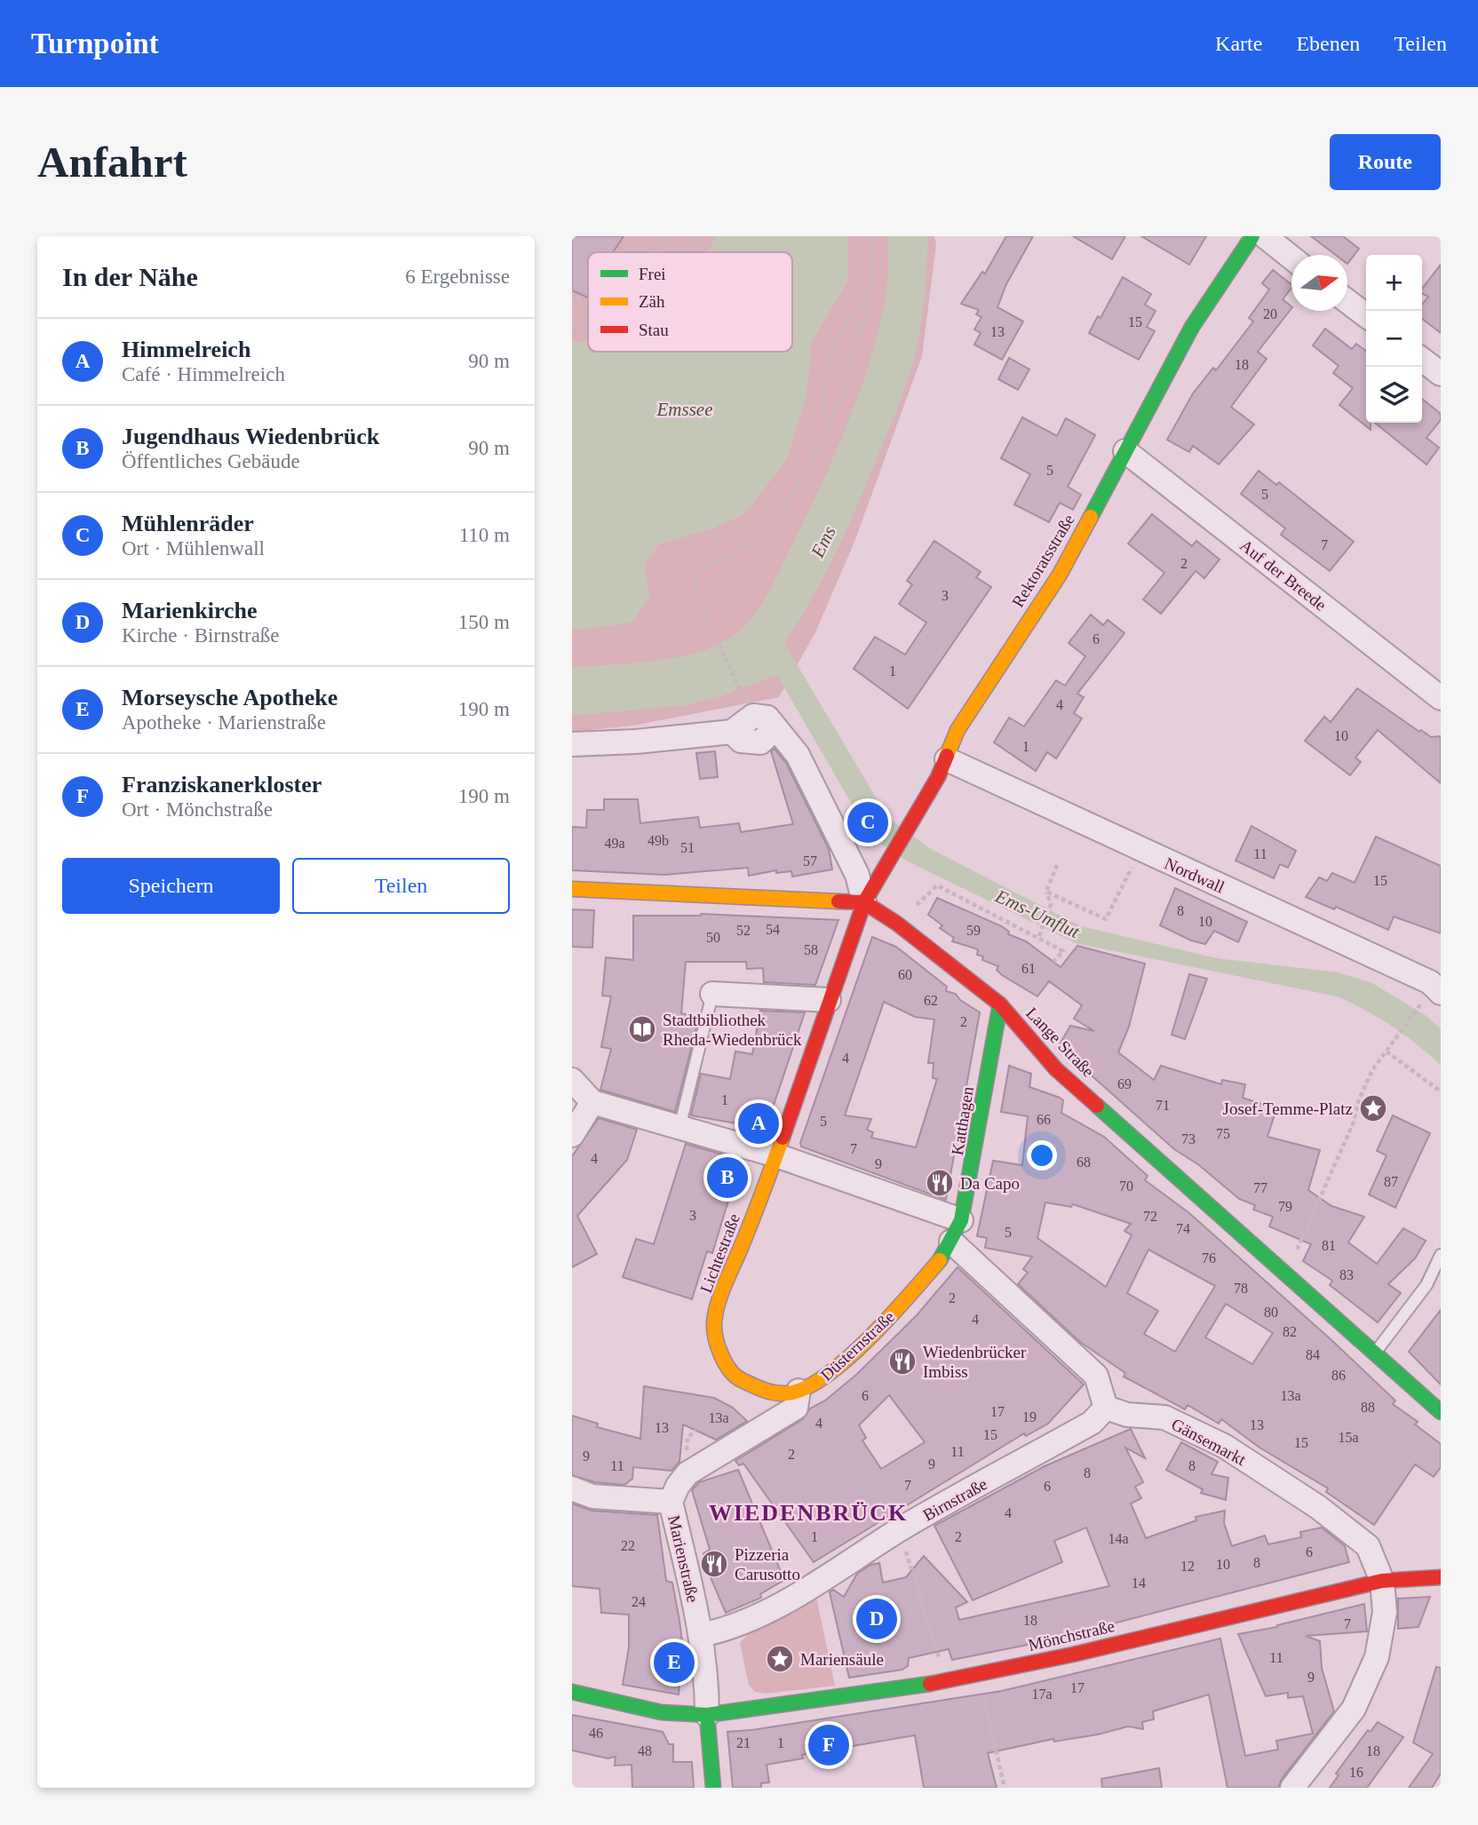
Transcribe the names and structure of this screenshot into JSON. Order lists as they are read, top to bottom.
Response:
{
  "streets": {
    "street": [
      "Rektoratsstraße",
      "Auf der Breede",
      "Nordwall",
      "Lange Straße",
      "Katthagen",
      "Lichtestraße",
      "Düsternstraße",
      "Gänsemarkt",
      "Birnstraße",
      "Marienstraße",
      "Mönchstraße"
    ]
  },
  "crossings": [
    ["Rektoratsstraße", "Auf der Breede"],
    ["Rektoratsstraße", "Nordwall"],
    ["Rektoratsstraße", "Lange Straße"],
    ["Rektoratsstraße", "Lichtestraße"],
    ["Lange Straße", "Katthagen"],
    ["Lange Straße", "Lichtestraße"],
    ["Katthagen", "Düsternstraße"],
    ["Lichtestraße", "Düsternstraße"],
    ["Gänsemarkt", "Birnstraße"],
    ["Gänsemarkt", "Mönchstraße"],
    ["Birnstraße", "Marienstraße"],
    ["Marienstraße", "Mönchstraße"]
  ],
  "districts": ["WIEDENBRÜCK"],
  "water": ["Emssee", "Ems", "Ems-Umflut"],
  "places": {
    "library": ["Stadtbibliothek Rheda-Wiedenbrück"],
    "place": ["Josef-Temme-Platz", "Mariensäule"],
    "restaurant": ["Da Capo", "Wiedenbrücker Imbiss", "Pizzeria Carusotto"]
  },
  "house_numbers": [
    "20",
    "15",
    "13",
    "18",
    "5",
    "5",
    "7",
    "2",
    "3",
    "6",
    "1",
    "4",
    "10",
    "1",
    "49b",
    "49a",
    "51",
    "11",
    "57",
    "15",
    "8",
    "10",
    "54",
    "52",
    "59",
    "50",
    "58",
    "61",
    "60",
    "62",
    "2",
    "4",
    "69",
    "1",
    "71",
    "66",
    "5",
    "75",
    "73",
    "7",
    "4",
    "68",
    "9",
    "87",
    "70",
    "77",
    "79",
    "3",
    "72",
    "74",
    "5",
    "81",
    "76",
    "83",
    "78",
    "2",
    "80",
    "4",
    "82",
    "84",
    "86",
    "6",
    "13a",
    "88",
    "17",
    "19",
    "13a",
    "4",
    "13",
    "13",
    "15",
    "15a",
    "15",
    "11",
    "2",
    "9",
    "9",
    "11",
    "8",
    "8",
    "7",
    "6",
    "4",
    "1",
    "2",
    "14a",
    "22",
    "6",
    "8",
    "10",
    "12",
    "14",
    "24",
    "18",
    "7",
    "11",
    "9",
    "17",
    "17a",
    "46",
    "21",
    "1",
    "48",
    "18",
    "16"
  ],
  "legend": ["Frei", "Zäh", "Stau"],
  "north": "right",
  "page": {
    "header": "Turnpoint",
    "nav": ["Karte", "Ebenen", "Teilen"],
    "buttons": [
      "Route",
      ["Speichern", "Teilen"]
    ],
    "title": "Anfahrt",
    "heading": ["In der Nähe", "6 Ergebnisse"],
    "map_buttons": ["+", "−"],
    "list": [
      {
        "mark": "A",
        "name": "Himmelreich",
        "note": "Café · Himmelreich",
        "value": "90 m"
      },
      {
        "mark": "B",
        "name": "Jugendhaus Wiedenbrück",
        "note": "Öffentliches Gebäude",
        "value": "90 m"
      },
      {
        "mark": "C",
        "name": "Mühlenräder",
        "note": "Ort · Mühlenwall",
        "value": "110 m"
      },
      {
        "mark": "D",
        "name": "Marienkirche",
        "note": "Kirche · Birnstraße",
        "value": "150 m"
      },
      {
        "mark": "E",
        "name": "Morseysche Apotheke",
        "note": "Apotheke · Marienstraße",
        "value": "190 m"
      },
      {
        "mark": "F",
        "name": "Franziskanerkloster",
        "note": "Ort · Mönchstraße",
        "value": "190 m"
      }
    ],
    "pins": [
      "C",
      "A",
      "B",
      "D",
      "E",
      "F"
    ]
  }
}
